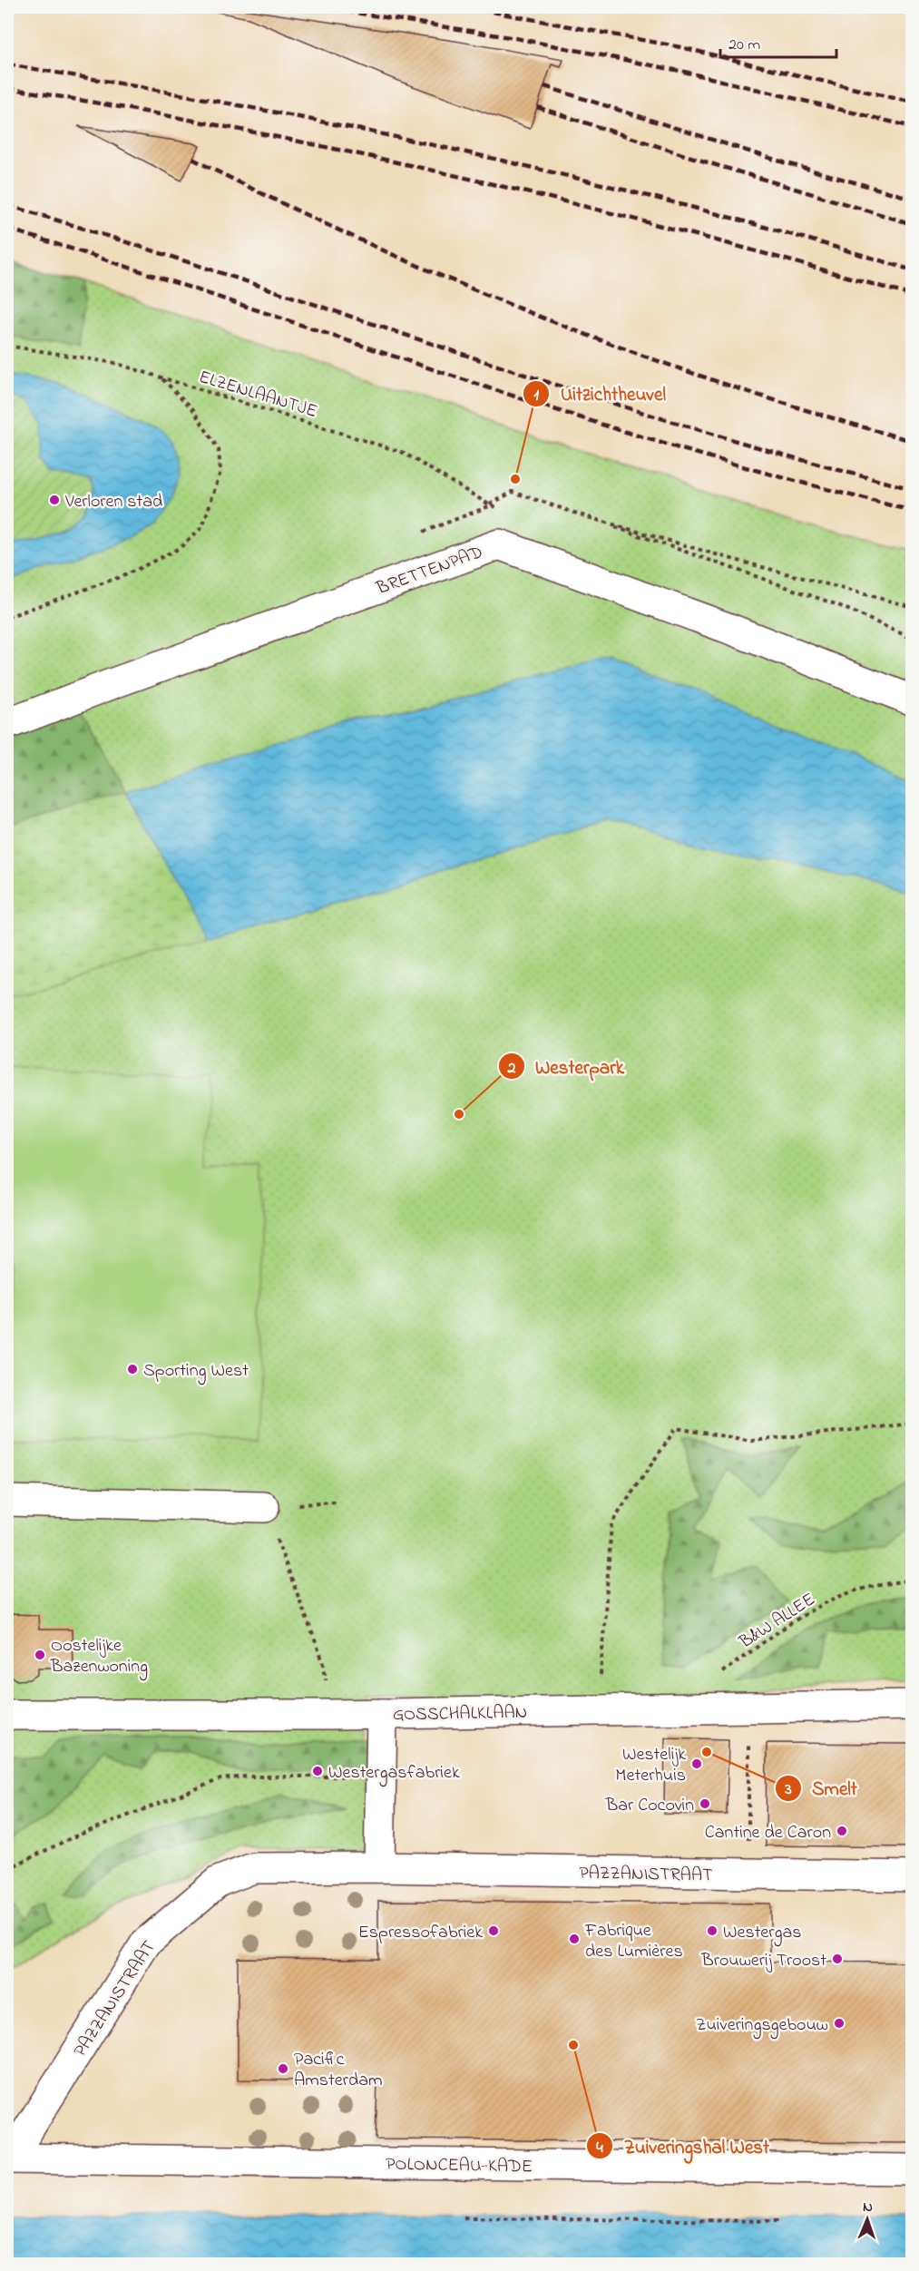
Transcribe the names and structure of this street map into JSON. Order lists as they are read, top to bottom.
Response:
{
  "streets": {
    "street": [
      "BRETTENPAD",
      "GOSSCHALKLAAN",
      "PAZZANISTRAAT",
      "POLONCEAU-KADE"
    ],
    "path": ["ELZENLAANTJE", "B&W ALLEE"]
  },
  "crossings": [
    ["PAZZANISTRAAT", "POLONCEAU-KADE"]
  ],
  "places": [
    "Uitzichtheuvel",
    "Verloren stad",
    "Westerpark",
    "Sporting West",
    "Oostelijke Bazenwoning",
    "Smelt",
    "Westelijk Meterhuis",
    "Westergasfabriek",
    "Bar Cocovin",
    "Cantine de Caron",
    "Espressofabriek",
    "Westergas",
    "Fabrique des Lumières",
    "Brouwerij Troost",
    "Zuiveringsgebouw",
    "Zuiveringshal West",
    "Pacific Amsterdam"
  ],
  "scale_bar": "20 m",
  "north": "top"
}
